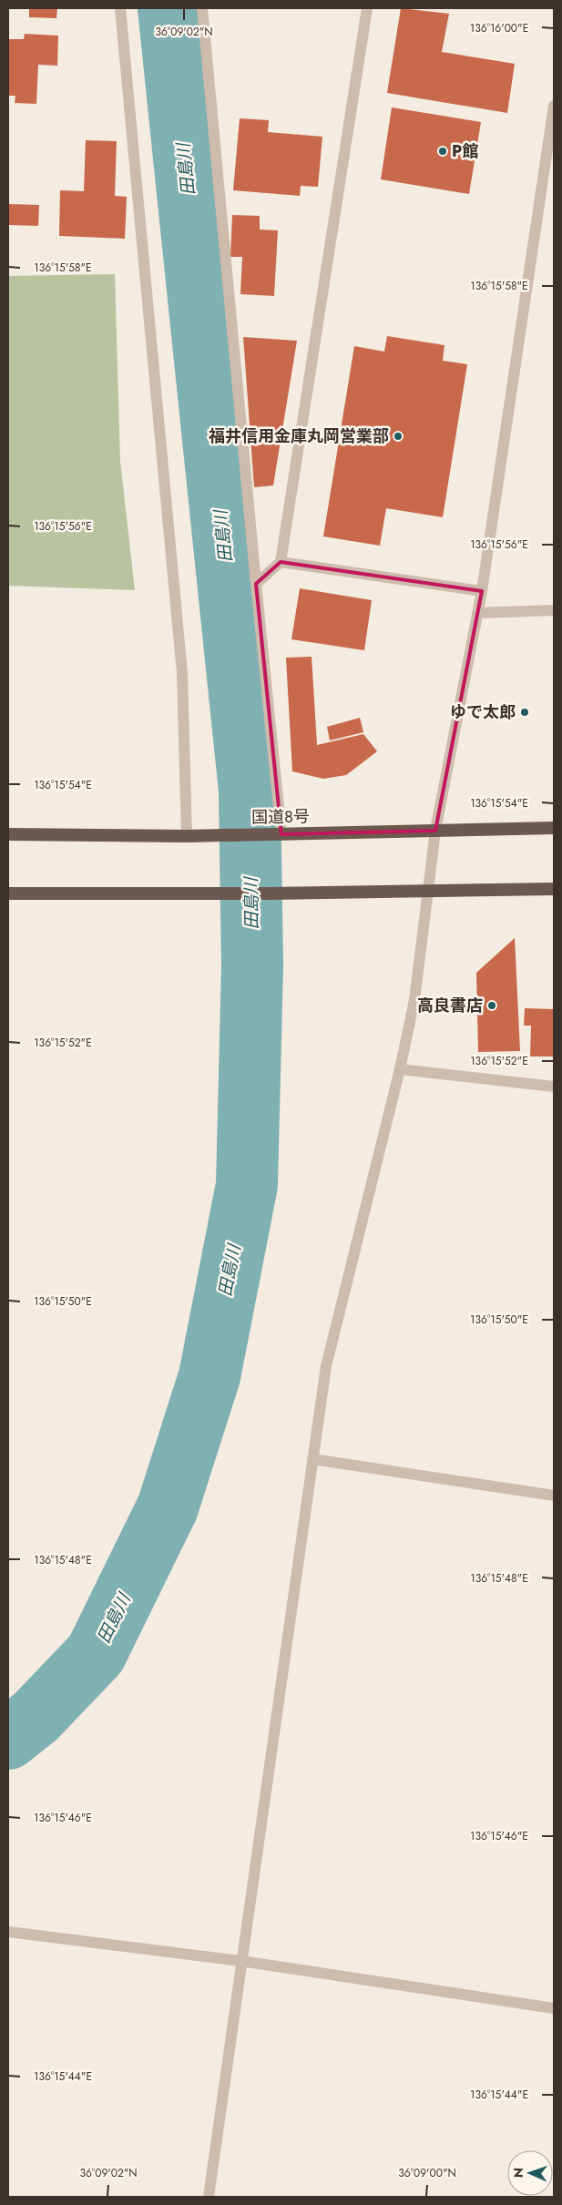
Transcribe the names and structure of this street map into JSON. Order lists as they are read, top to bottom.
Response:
{
  "streets": {
    "highway": ["国道8号"]
  },
  "water": ["田島川"],
  "places": [
    "P館",
    "福井信用金庫丸岡営業部",
    "ゆで太郎",
    "高良書店"
  ],
  "north": "left",
  "coordinates": [
    "136°16'00\"E",
    "36°09'02\"N",
    "136°15'58\"E",
    "136°15'56\"E",
    "136°15'54\"E",
    "136°15'52\"E",
    "136°15'50\"E",
    "136°15'48\"E",
    "136°15'46\"E",
    "136°15'44\"E",
    "36°09'00\"N"
  ]
}
